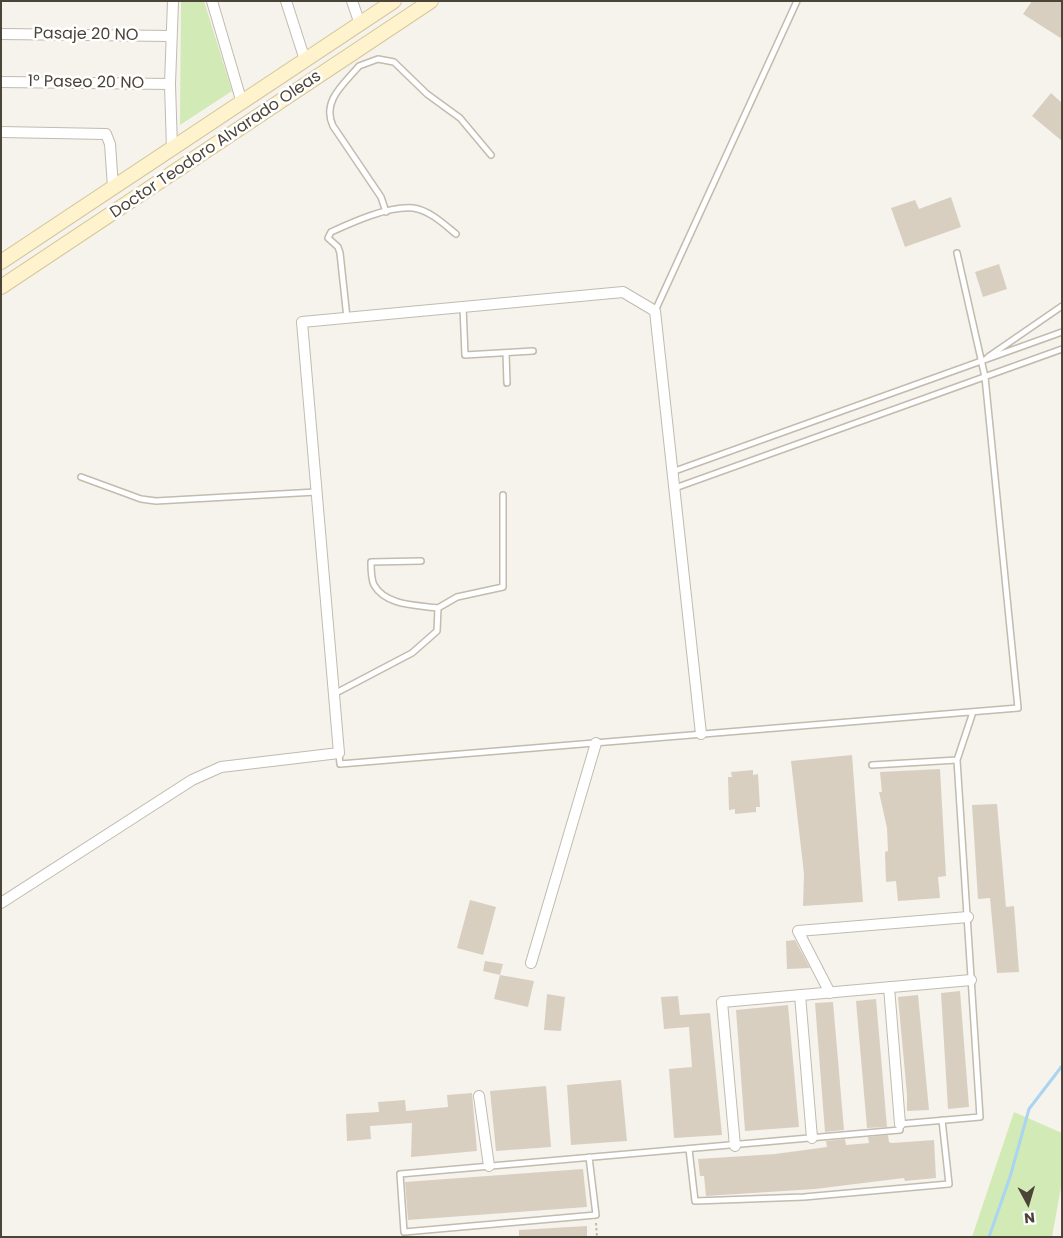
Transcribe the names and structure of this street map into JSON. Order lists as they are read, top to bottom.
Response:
{
  "streets": {
    "main road": ["Doctor Teodoro Alvarado Oleas"],
    "street": ["Pasaje 20 NO", "1° Paseo 20 NO"]
  },
  "north": "bottom"
}
